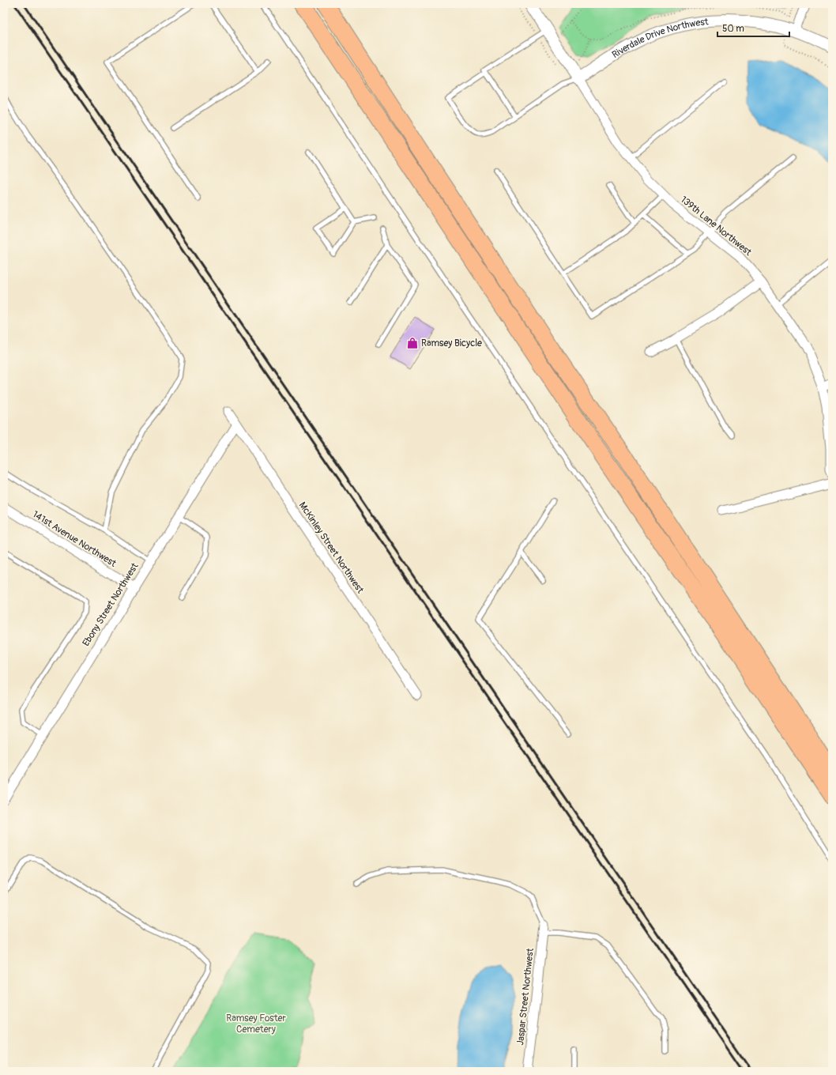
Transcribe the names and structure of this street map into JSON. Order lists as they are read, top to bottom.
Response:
{
  "streets": {
    "street": [
      "Riverdale Drive Northwest",
      "139th Lane Northwest",
      "141st Avenue Northwest",
      "McKinley Street Northwest",
      "Ebony Street Northwest",
      "Jaspar Street Northwest"
    ]
  },
  "crossings": [
    ["Riverdale Drive Northwest", "139th Lane Northwest"],
    ["141st Avenue Northwest", "Ebony Street Northwest"],
    ["McKinley Street Northwest", "Ebony Street Northwest"]
  ],
  "parks": ["Ramsey Foster Cemetery"],
  "places": {
    "shop": ["Ramsey Bicycle"]
  },
  "scale_bar": "50 m"
}
